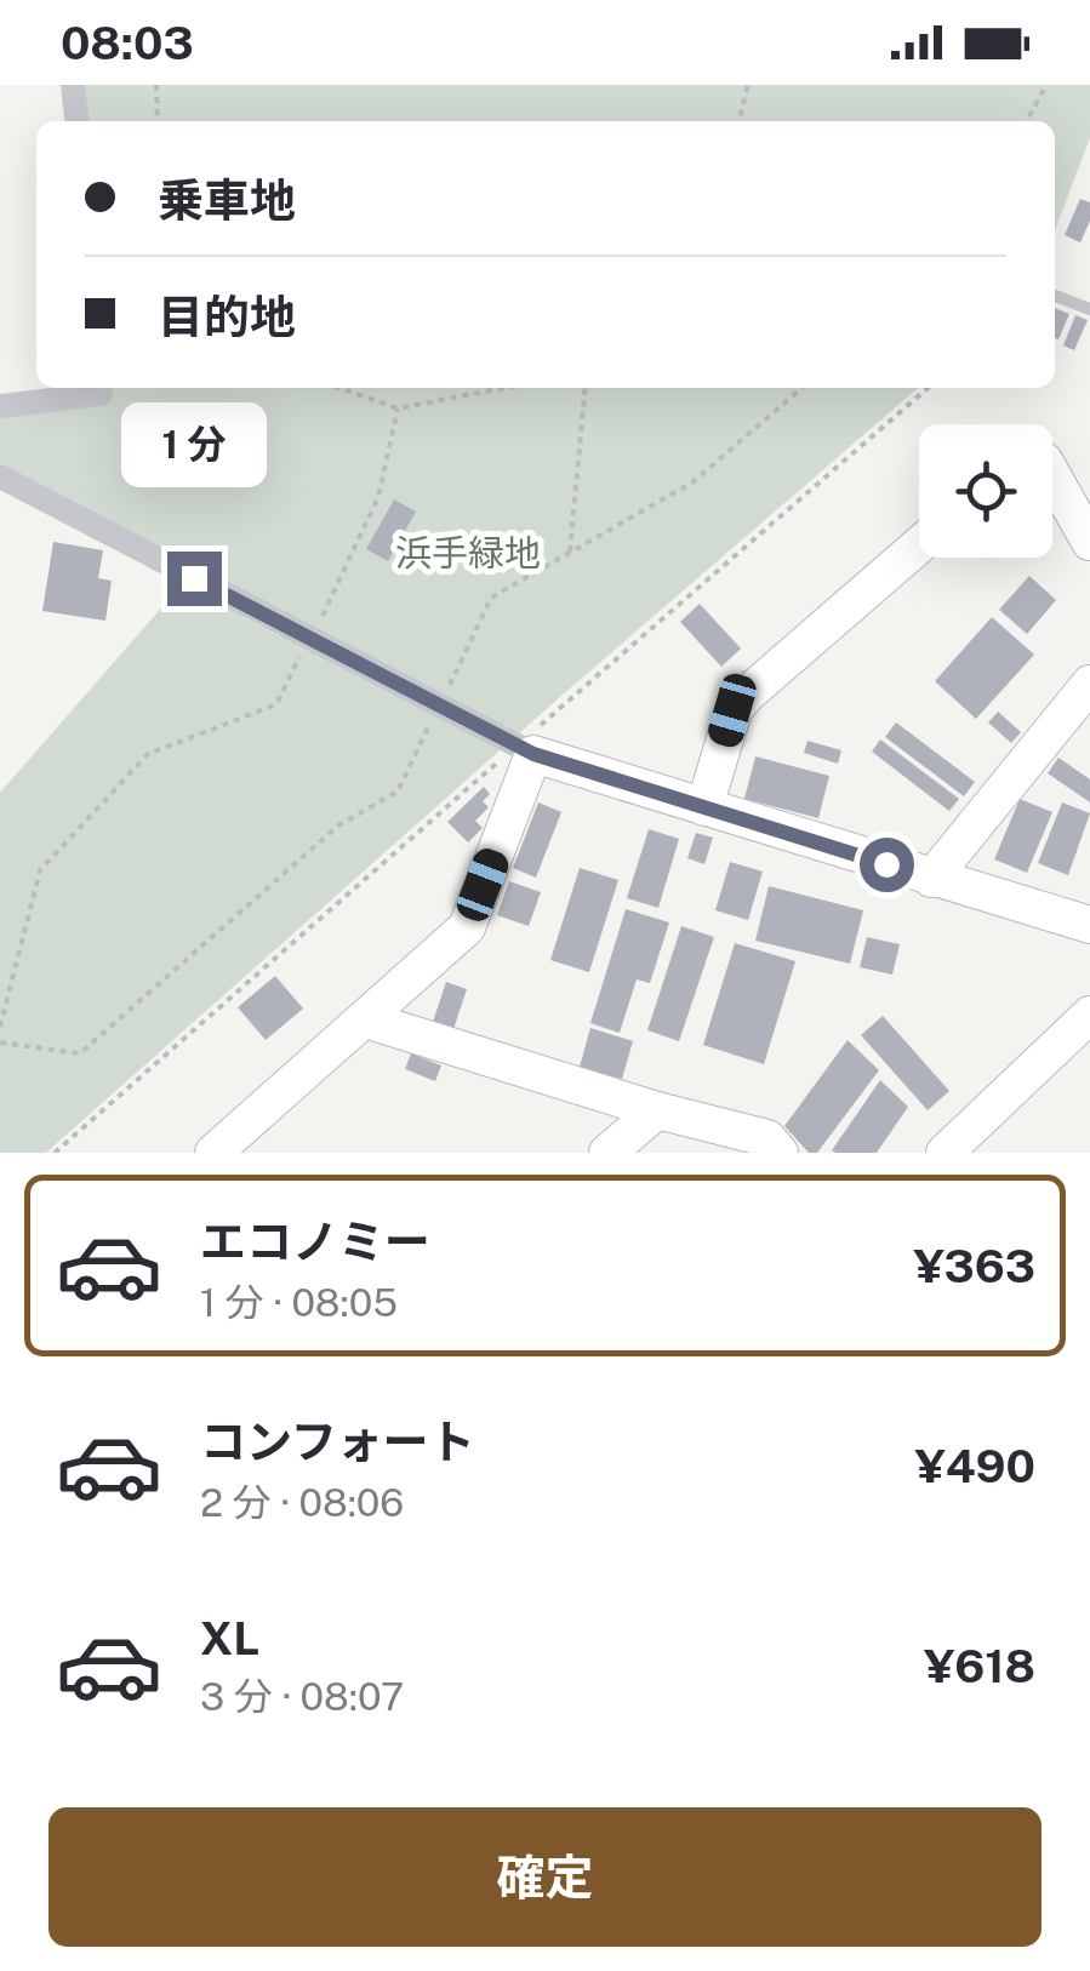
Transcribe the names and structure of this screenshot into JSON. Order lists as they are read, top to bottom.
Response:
{
  "parks": ["浜手緑地"],
  "page": {
    "status": "08:03",
    "banner": ["乗車地", "目的地"],
    "bubble": "1 分",
    "list": [
      {
        "name": "エコノミー",
        "note": "1 分 · 08:05",
        "value": "¥363"
      },
      {
        "name": "コンフォート",
        "note": "2 分 · 08:06",
        "value": "¥490"
      },
      {
        "name": "XL",
        "note": "3 分 · 08:07",
        "value": "¥618"
      }
    ],
    "buttons": "確定"
  }
}
